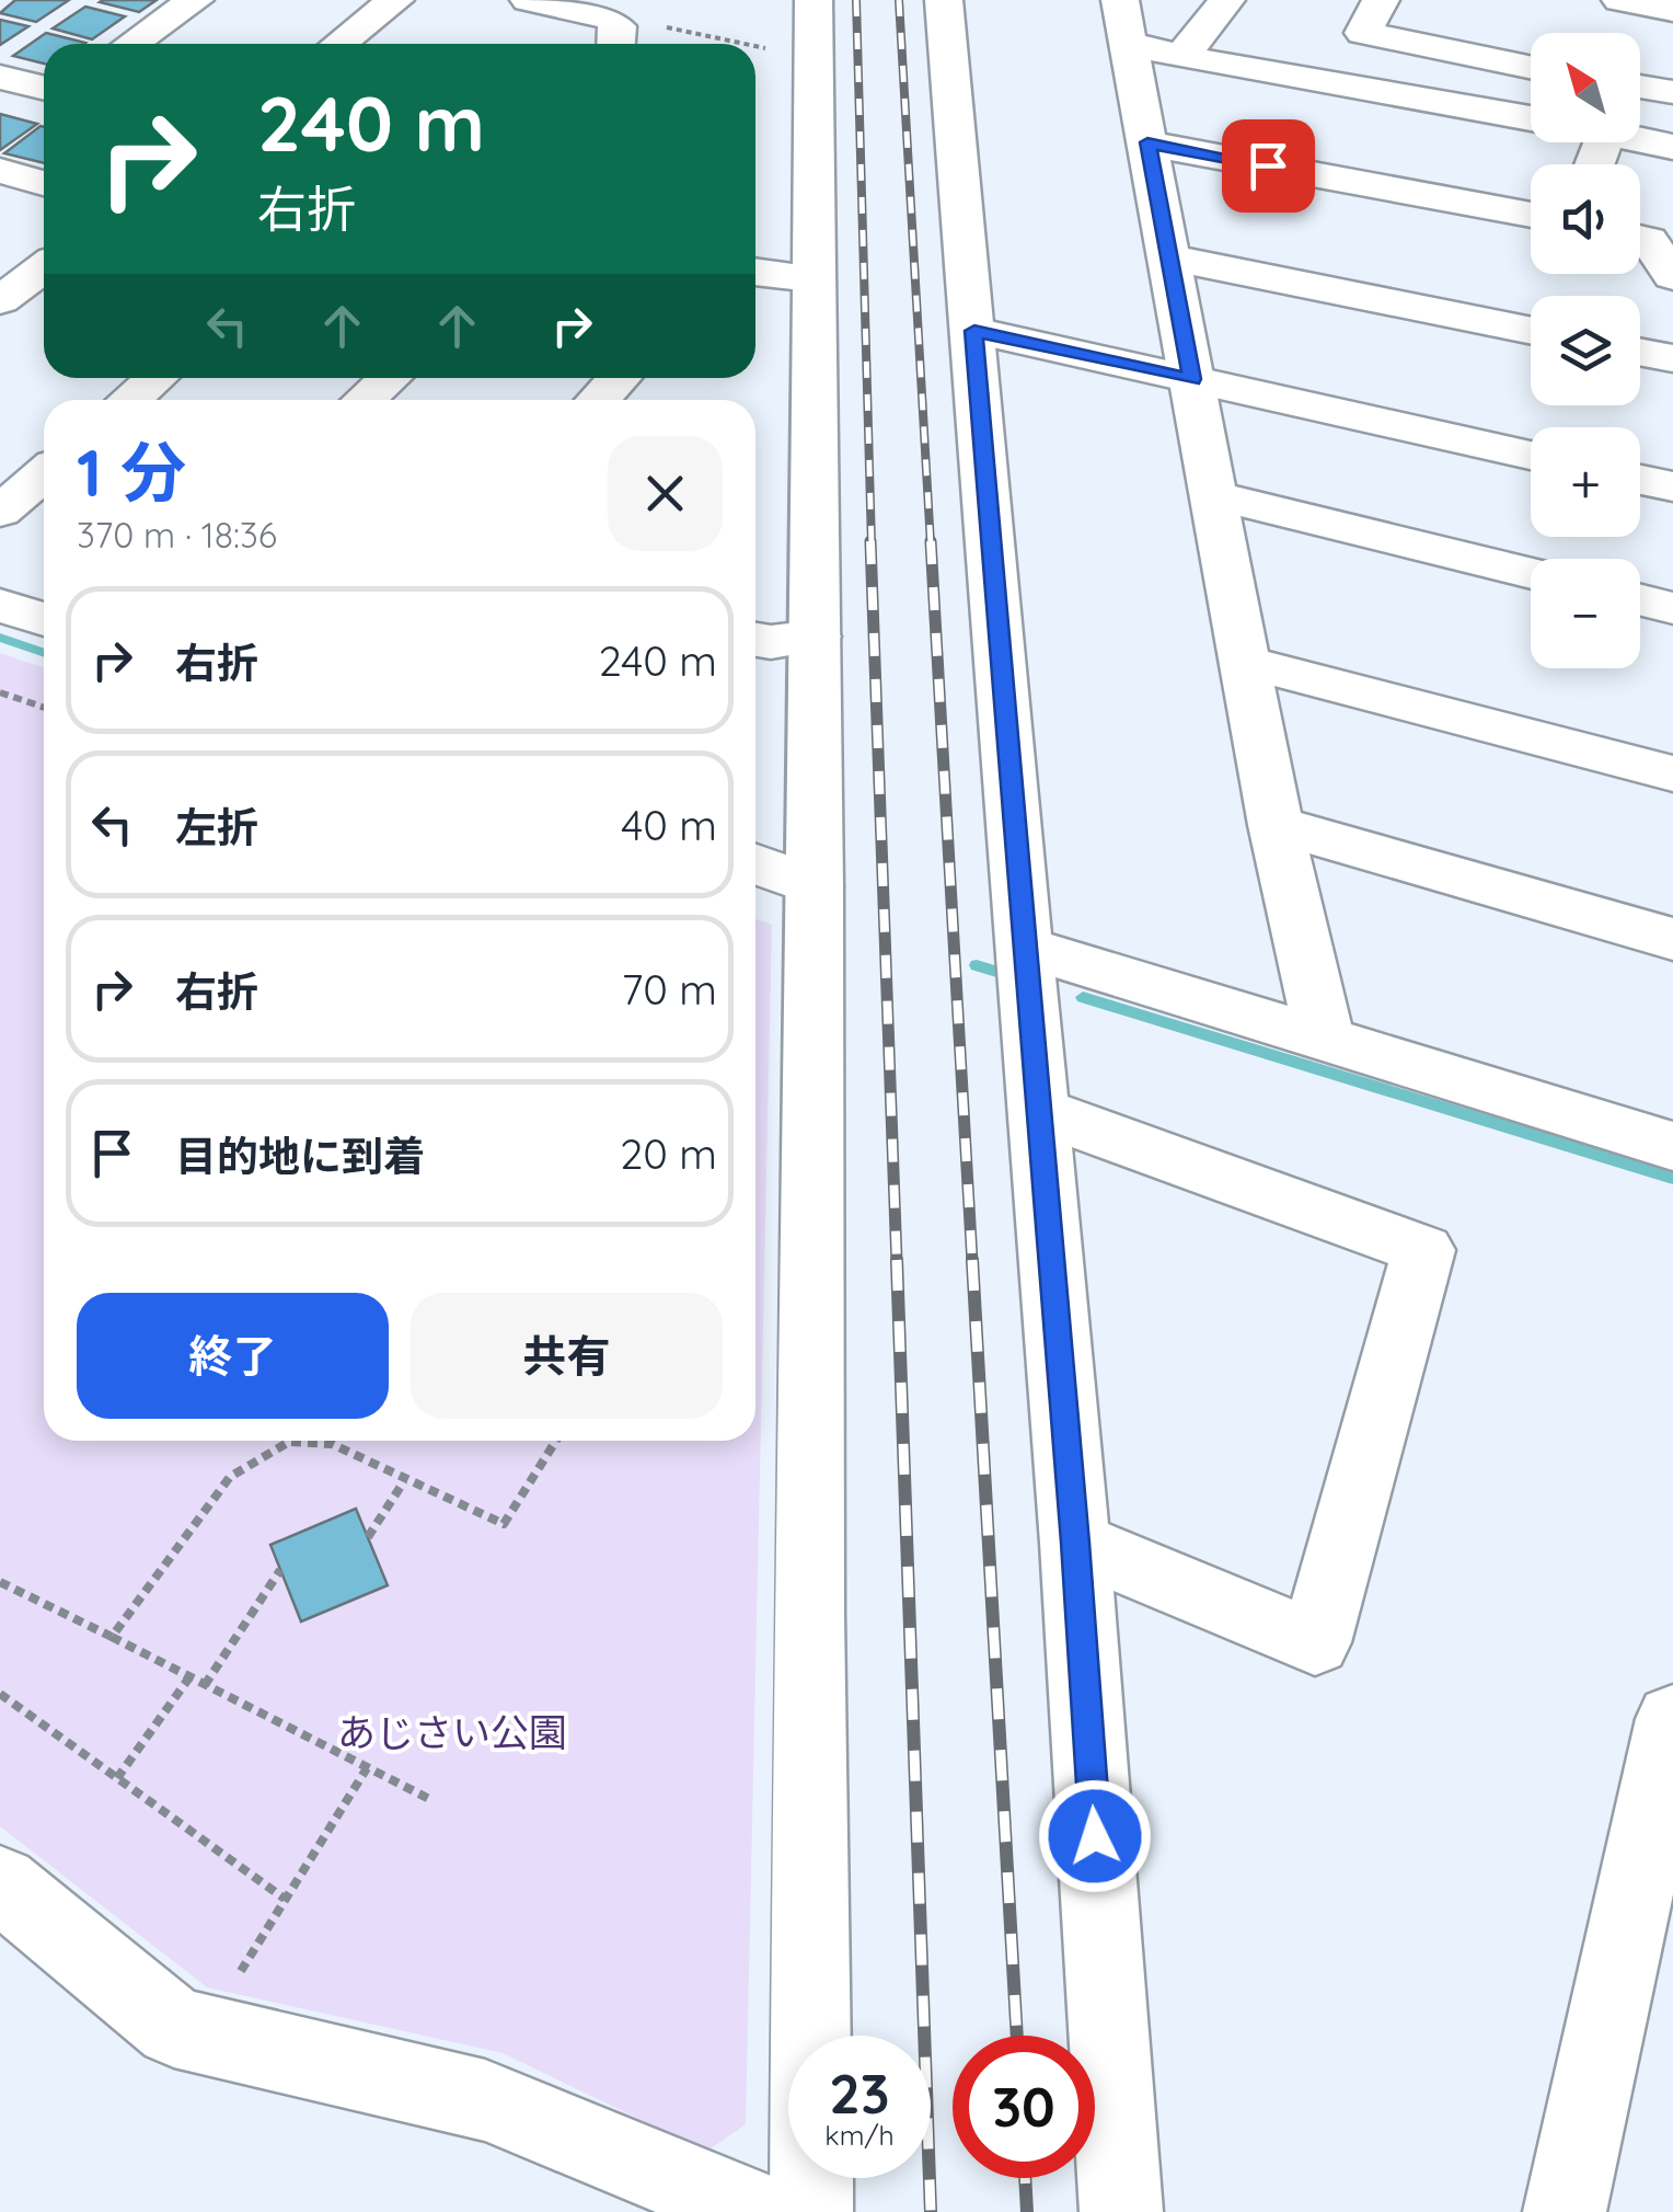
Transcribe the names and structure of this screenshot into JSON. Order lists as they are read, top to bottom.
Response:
{
  "parks": ["あじさい公園"],
  "north": "top left",
  "page": {
    "map_buttons": ["+", "−"],
    "turn": ["240 m", "右折"],
    "heading": ["1 分", "370 m · 18:36"],
    "list": [
      {
        "name": "右折",
        "value": "240 m"
      },
      {
        "name": "左折",
        "value": "40 m"
      },
      {
        "name": "右折",
        "value": "70 m"
      },
      {
        "name": "目的地に到着",
        "value": "20 m"
      }
    ],
    "buttons": ["終了", "共有"],
    "speed": "23 km/h",
    "limit": "30"
  }
}
